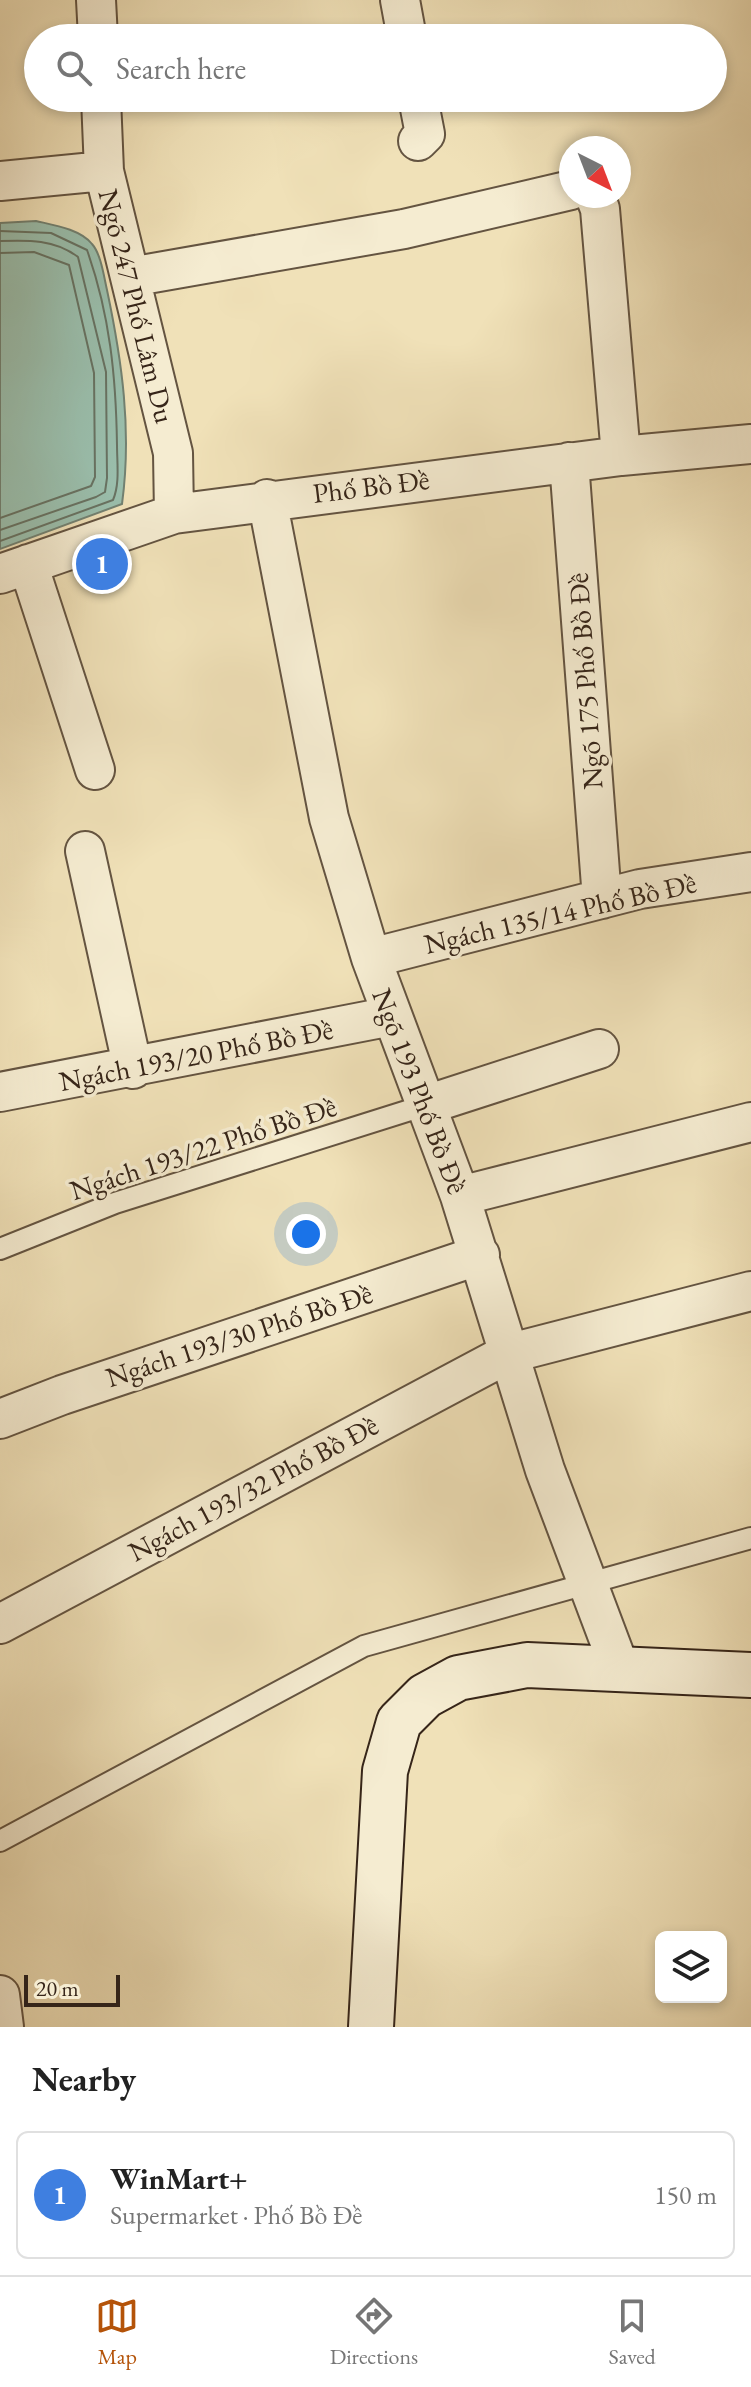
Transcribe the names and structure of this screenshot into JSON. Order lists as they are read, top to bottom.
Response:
{
  "streets": {
    "street": [
      "Ngõ 247 Phố Lâm Du",
      "Phố Bồ Đề",
      "Ngõ 175 Phố Bồ Đề",
      "Ngách 135/14 Phố Bồ Đề",
      "Ngách 193/20 Phố Bồ Đề",
      "Ngõ 193 Phố Bồ Đề",
      "Ngách 193/30 Phố Bồ Đề",
      "Ngách 193/32 Phố Bồ Đề"
    ],
    "lane": ["Ngách 193/22 Phố Bồ Đề"]
  },
  "crossings": [
    ["Ngõ 247 Phố Lâm Du", "Phố Bồ Đề"],
    ["Phố Bồ Đề", "Ngõ 175 Phố Bồ Đề"],
    ["Phố Bồ Đề", "Ngõ 193 Phố Bồ Đề"],
    ["Ngõ 175 Phố Bồ Đề", "Ngách 135/14 Phố Bồ Đề"],
    ["Ngách 135/14 Phố Bồ Đề", "Ngõ 193 Phố Bồ Đề"],
    ["Ngách 193/20 Phố Bồ Đề", "Ngõ 193 Phố Bồ Đề"],
    ["Ngõ 193 Phố Bồ Đề", "Ngách 193/22 Phố Bồ Đề"],
    ["Ngõ 193 Phố Bồ Đề", "Ngách 193/30 Phố Bồ Đề"],
    ["Ngõ 193 Phố Bồ Đề", "Ngách 193/32 Phố Bồ Đề"]
  ],
  "scale_bar": "20 m",
  "north": "bottom right",
  "page": {
    "search": "Search here",
    "pins": "1",
    "scale": "20 m",
    "heading": "Nearby",
    "list": [
      {
        "mark": "1",
        "name": "WinMart+",
        "note": "Supermarket · Phố Bồ Đề",
        "value": "150 m"
      }
    ],
    "nav": ["Map", "Directions", "Saved"]
  }
}
